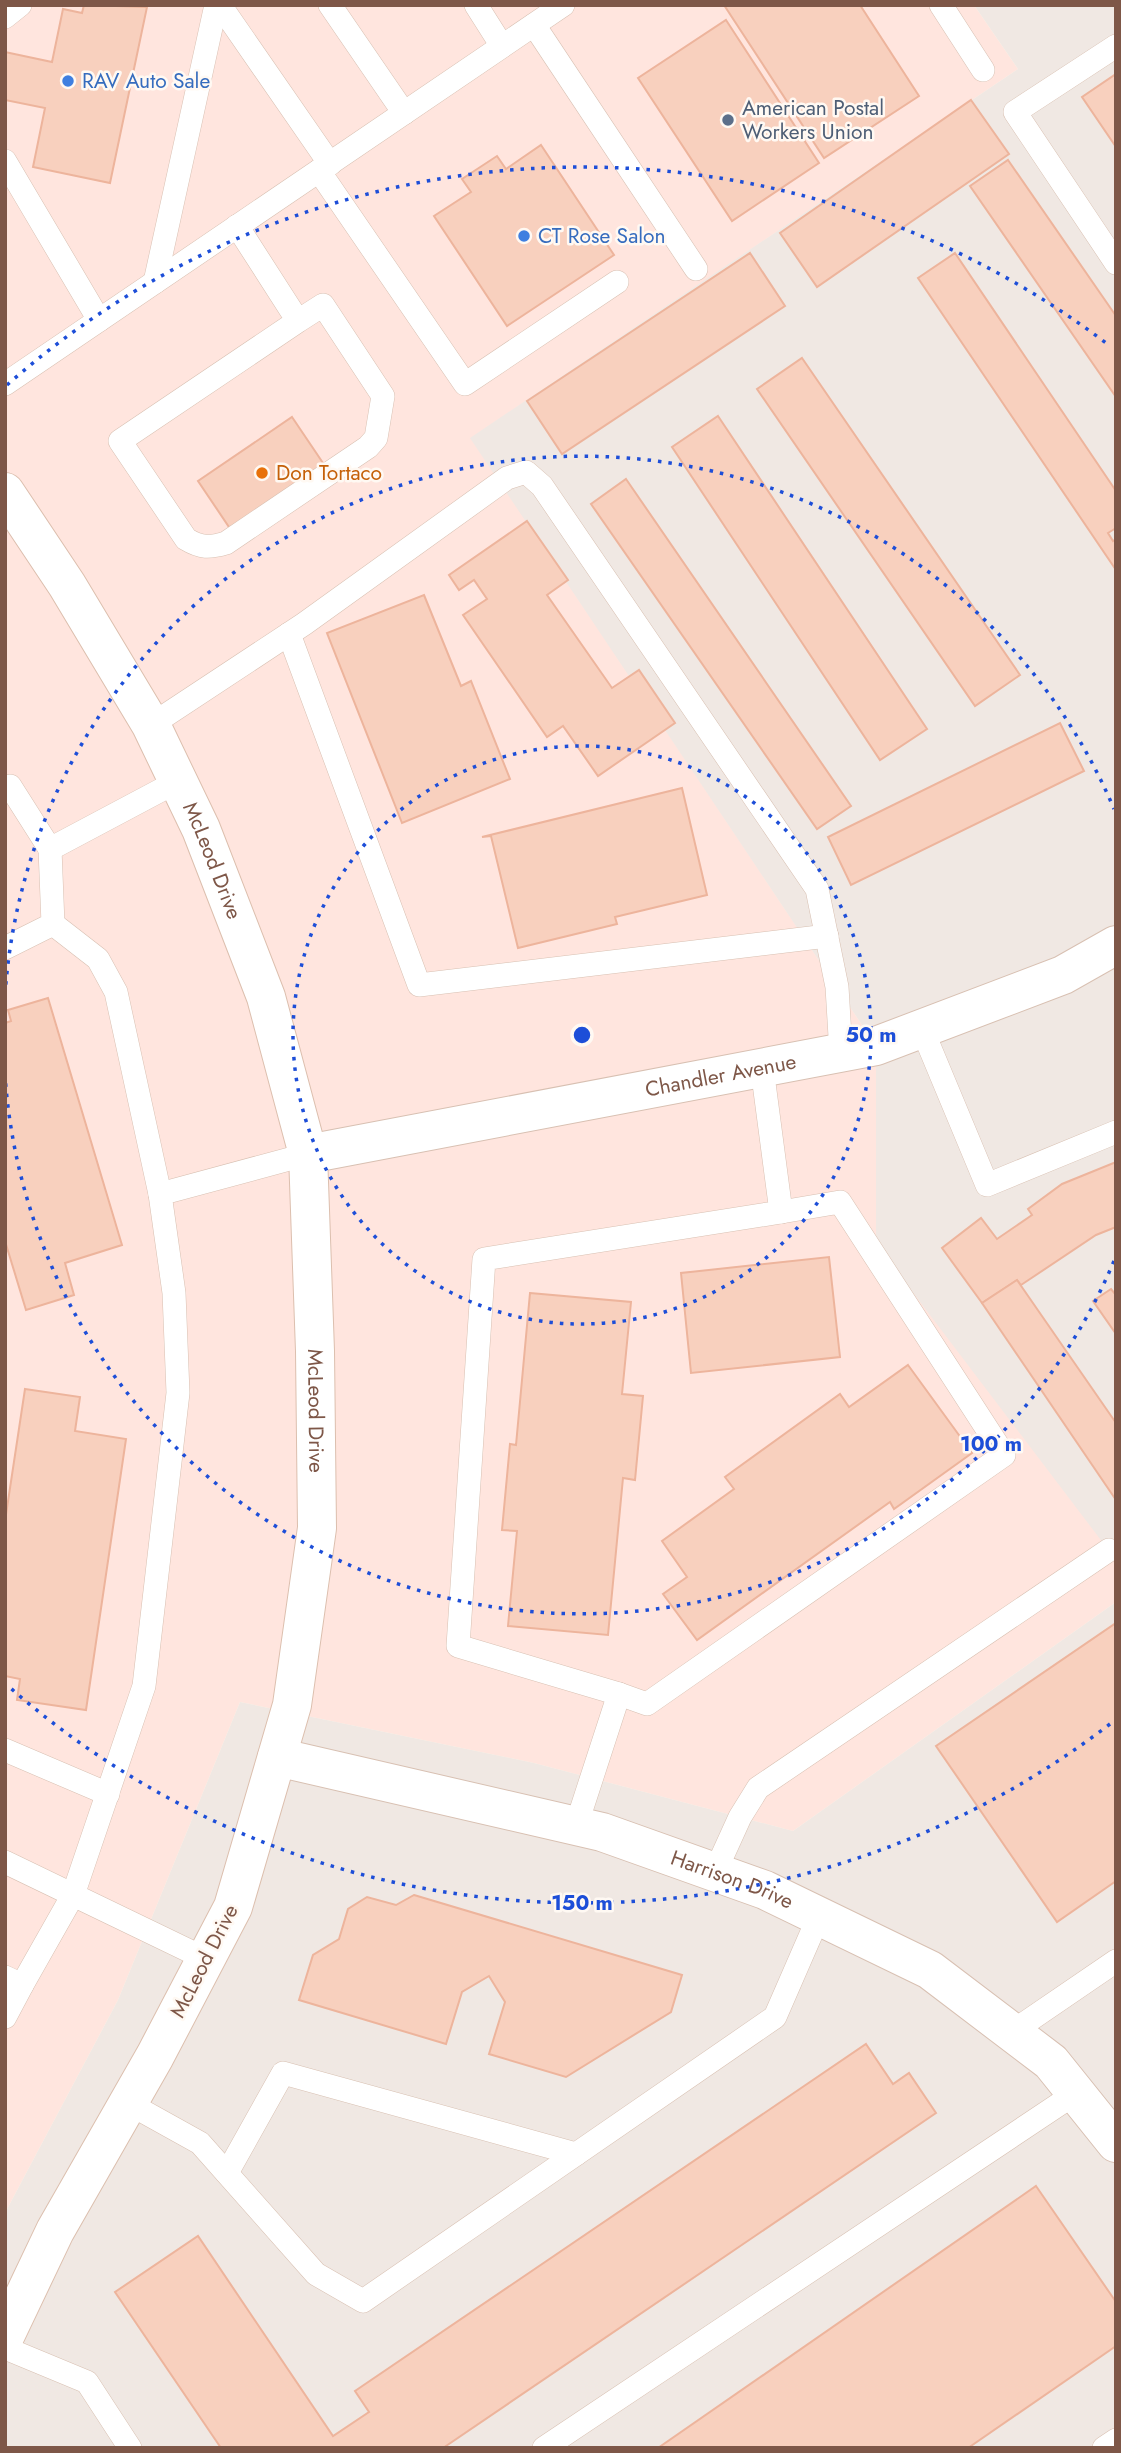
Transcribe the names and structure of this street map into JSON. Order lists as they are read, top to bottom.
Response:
{
  "streets": {
    "street": ["McLeod Drive", "Chandler Avenue", "Harrison Drive"]
  },
  "crossings": [
    ["McLeod Drive", "Chandler Avenue"],
    ["McLeod Drive", "Harrison Drive"]
  ],
  "places": [
    "RAV Auto Sale",
    "American Postal Workers Union",
    "CT Rose Salon",
    "Don Tortaco"
  ],
  "rings": ["50 m", "100 m", "150 m"]
}
